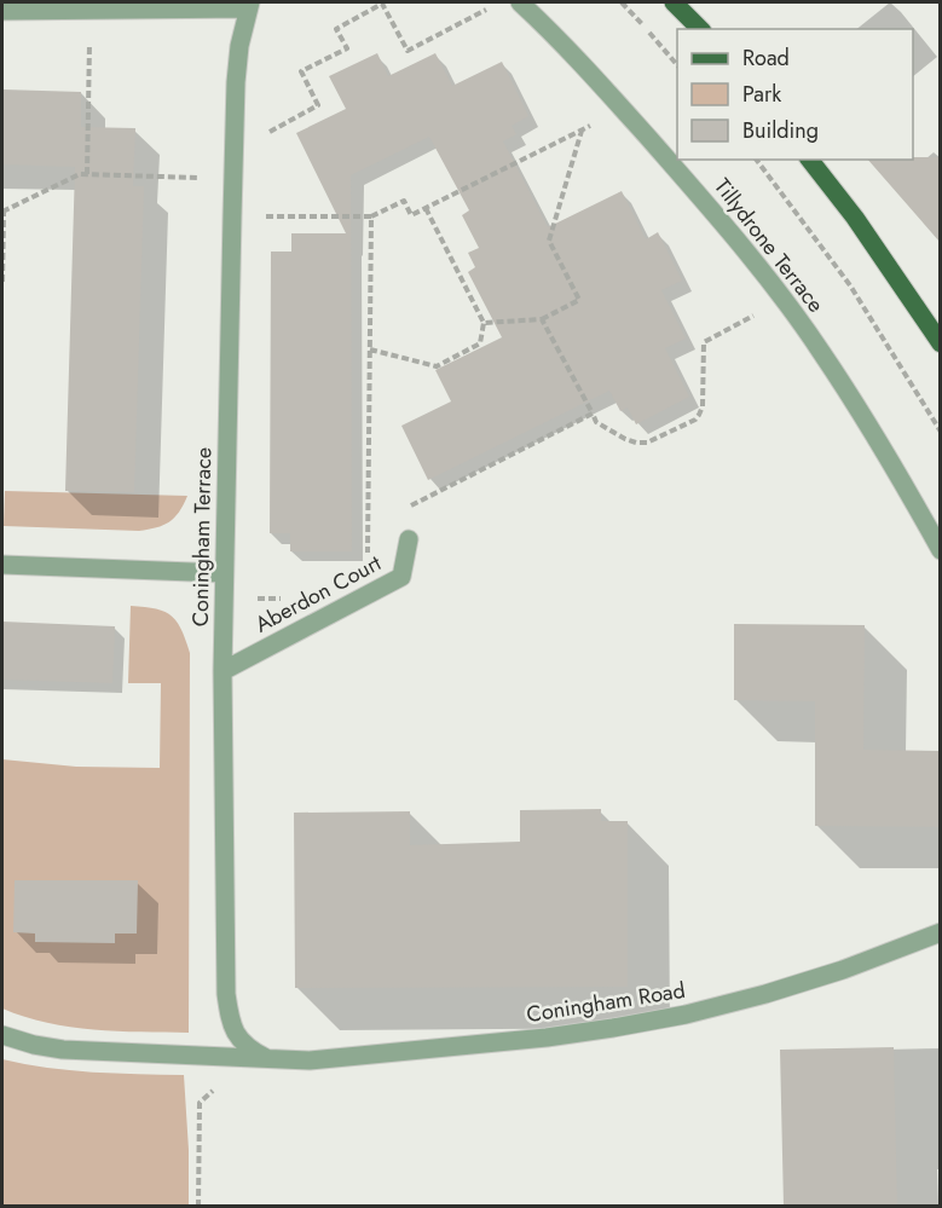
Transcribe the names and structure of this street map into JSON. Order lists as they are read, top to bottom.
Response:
{
  "streets": {
    "street": [
      "Tillydrone Terrace",
      "Coningham Terrace",
      "Aberdon Court",
      "Coningham Road"
    ]
  },
  "crossings": [
    ["Coningham Terrace", "Aberdon Court"],
    ["Coningham Terrace", "Coningham Road"]
  ],
  "legend": ["Road", "Park", "Building"]
}
